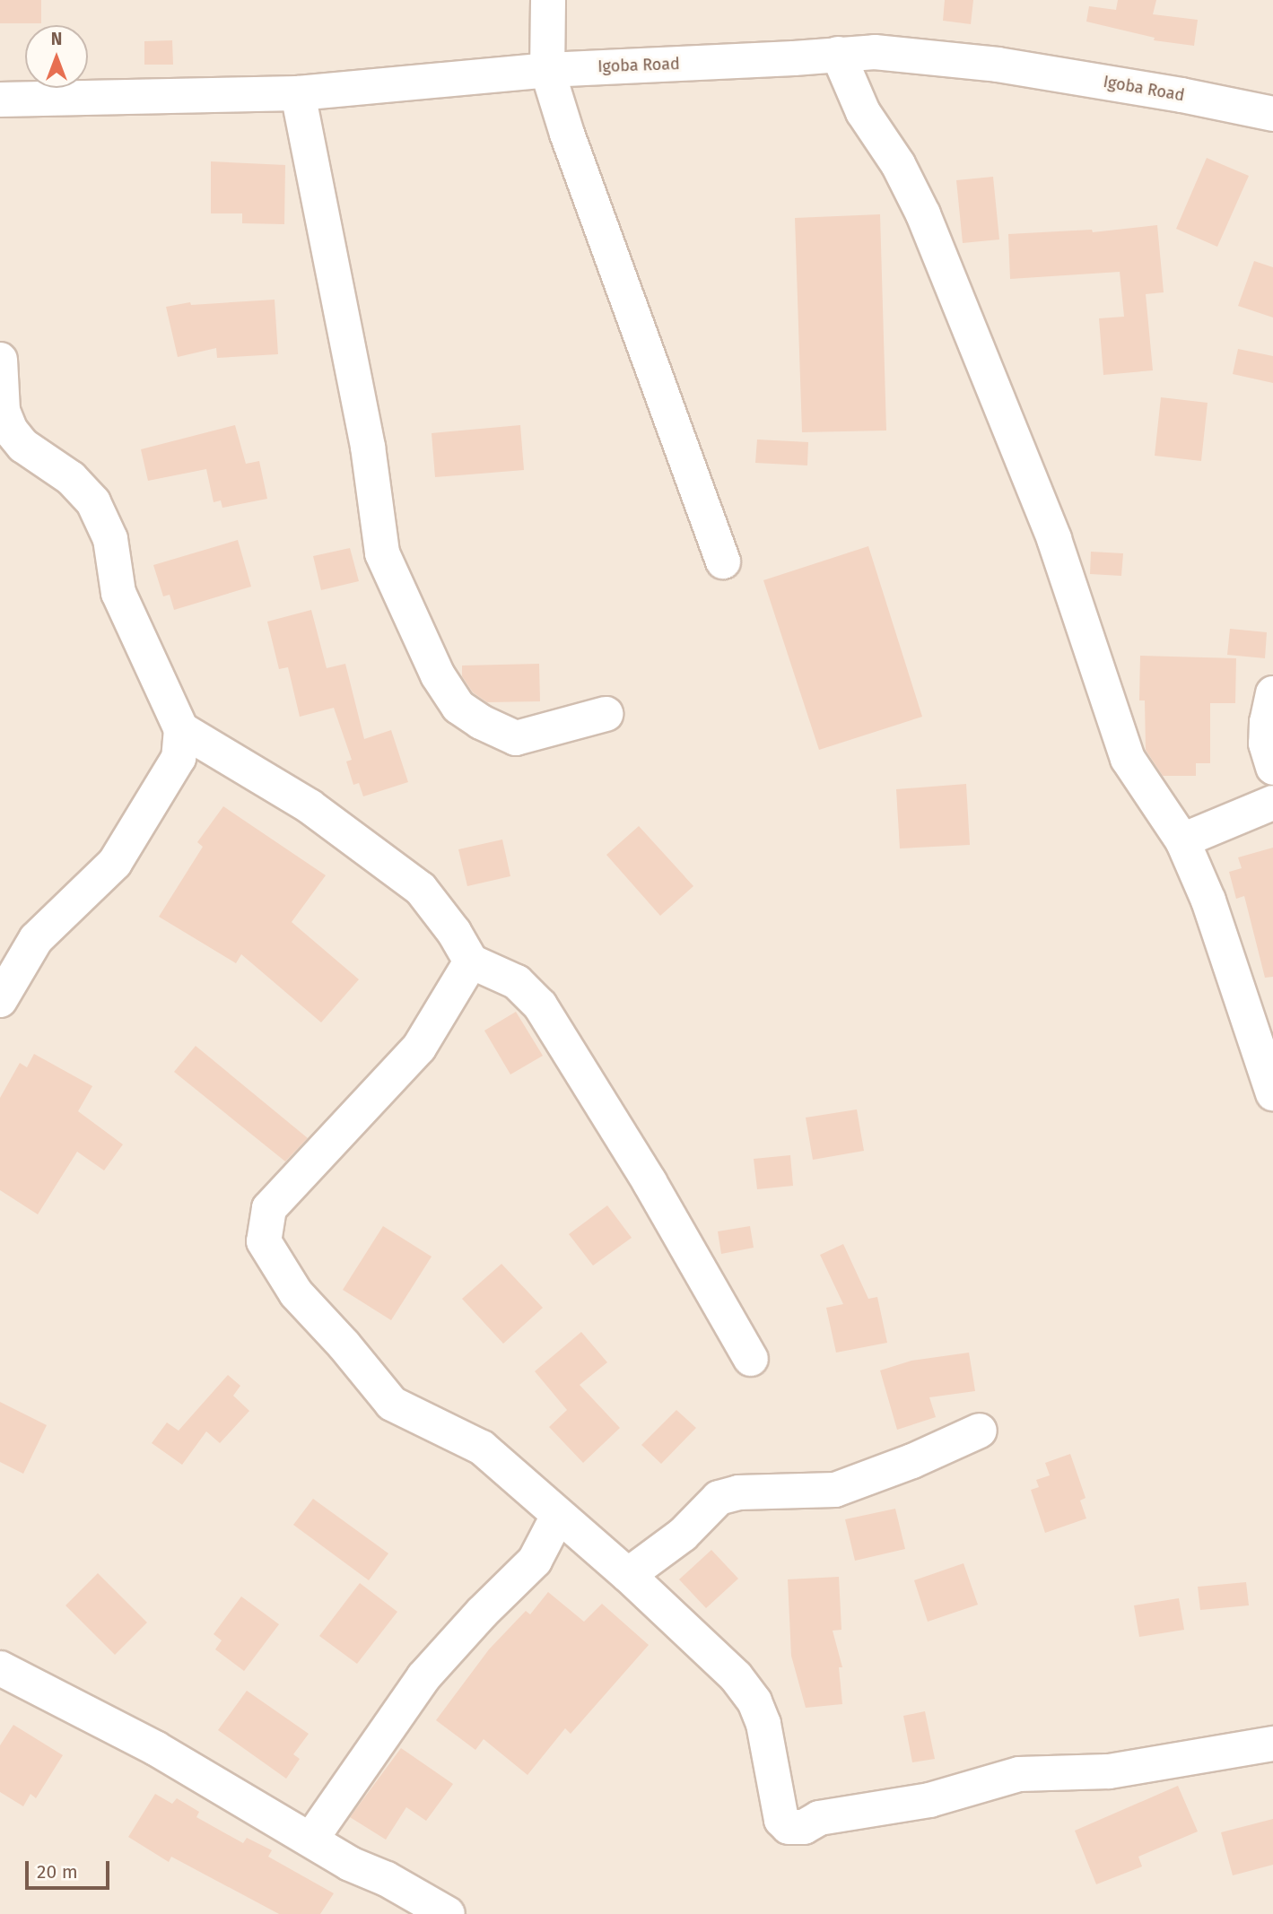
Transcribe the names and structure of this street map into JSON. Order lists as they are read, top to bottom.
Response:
{
  "streets": {
    "street": ["Igoba Road"]
  },
  "scale_bar": "20 m",
  "north": "top"
}
